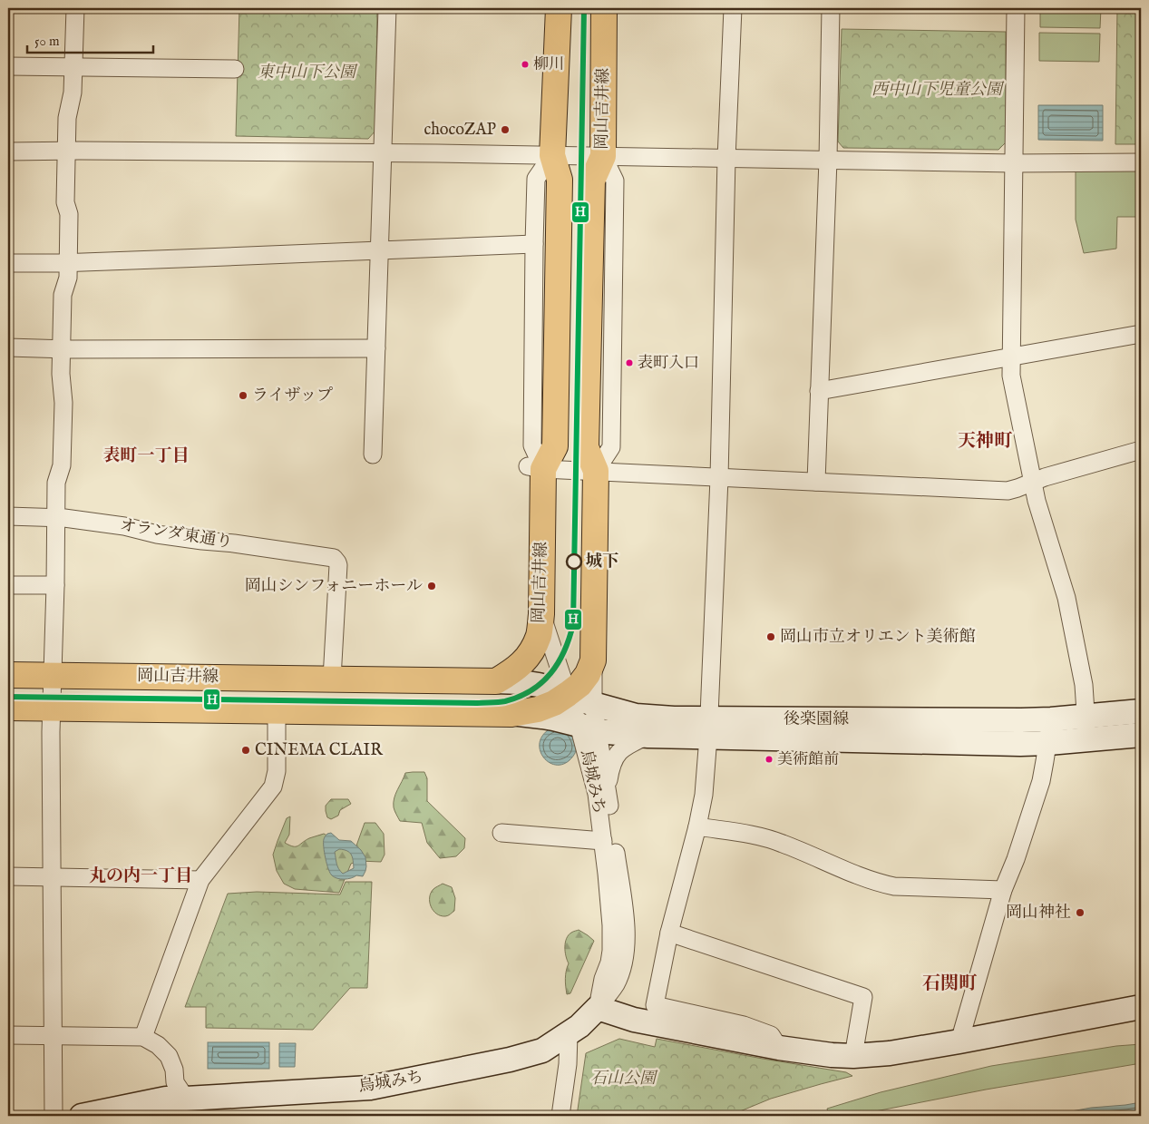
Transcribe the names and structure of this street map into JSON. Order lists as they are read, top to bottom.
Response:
{
  "streets": {
    "main road": ["岡山吉井線", "後楽園線", "烏城みち"],
    "street": ["オランダ東通り"]
  },
  "crossings": [
    ["岡山吉井線", "オランダ東通り"],
    ["岡山吉井線", "後楽園線"],
    ["岡山吉井線", "烏城みち"],
    ["後楽園線", "烏城みち"]
  ],
  "districts": [
    "天神町",
    "表町一丁目",
    "丸の内一丁目",
    "石関町"
  ],
  "parks": ["東中山下公園", "西中山下児童公園", "石山公園"],
  "places": [
    "柳川",
    "chocoZAP",
    "表町入口",
    "ライザップ",
    "城下",
    "岡山シンフォニーホール",
    "岡山市立オリエント美術館",
    "CINEMA CLAIR",
    "美術館前",
    "岡山神社"
  ],
  "lines": ["transit line H"],
  "scale_bar": "50 m"
}
